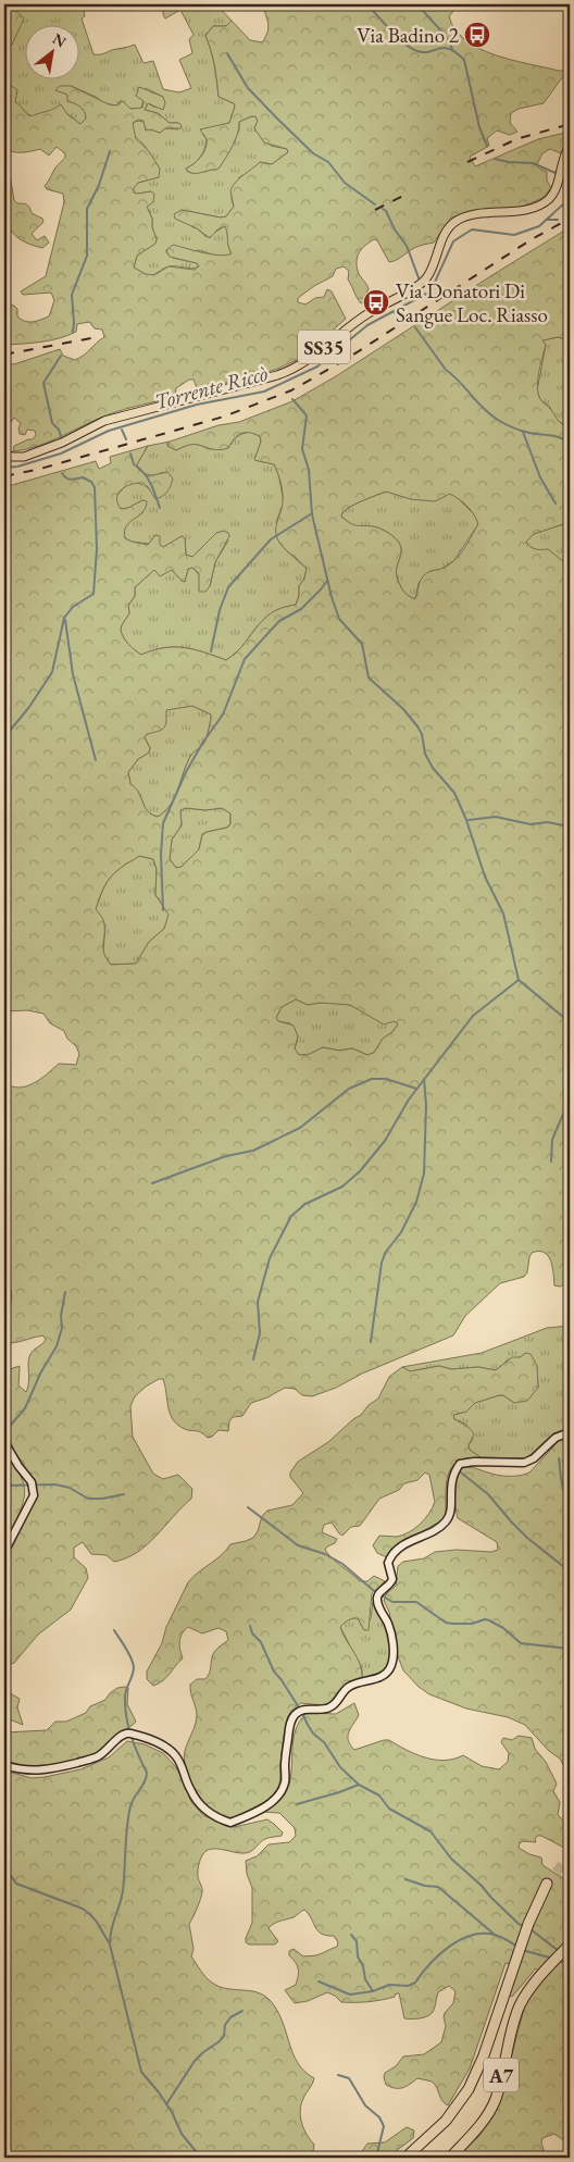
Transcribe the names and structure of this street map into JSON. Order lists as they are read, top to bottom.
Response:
{
  "streets": {
    "highway": ["A7"],
    "main road": ["SS35"]
  },
  "water": ["Torrente Riccò"],
  "places": {
    "bus stop": ["Via Badino 2", "Via Donatori Di Sangue Loc. Riasso"]
  },
  "north": "top right"
}
